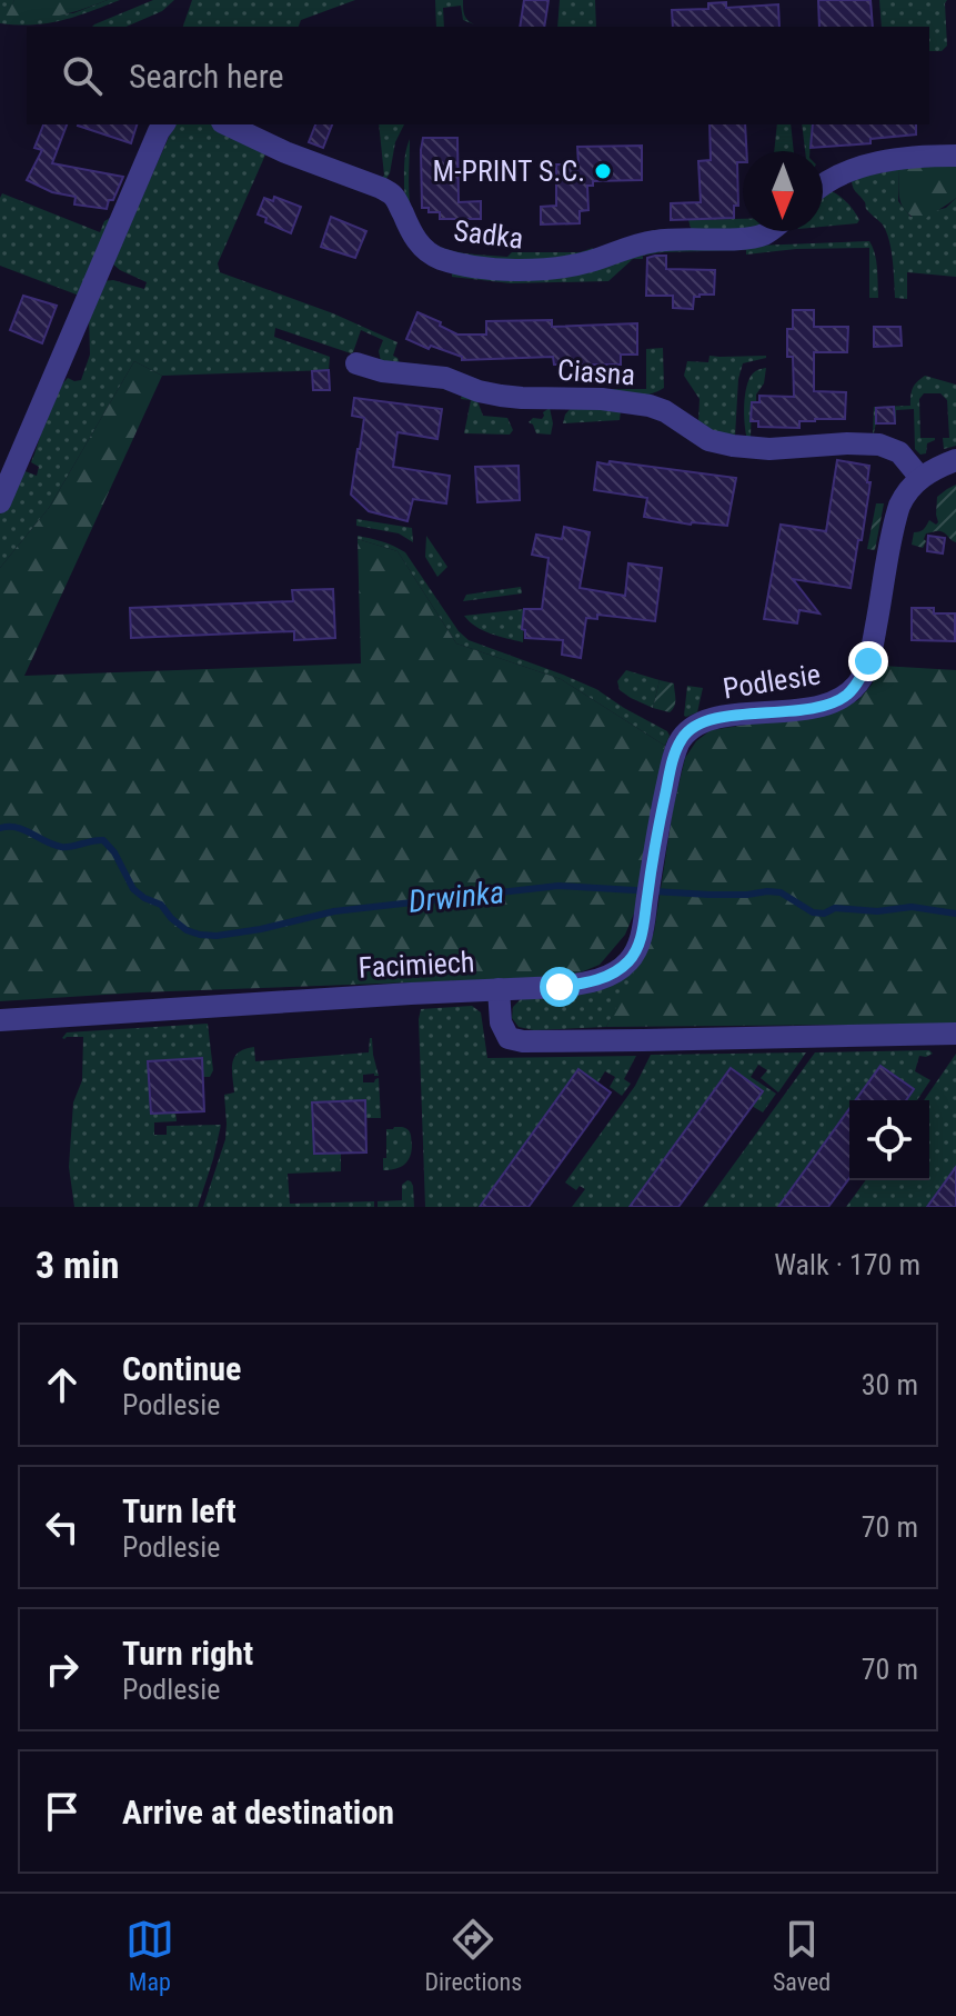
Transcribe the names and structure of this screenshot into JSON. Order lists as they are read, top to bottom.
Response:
{
  "streets": {
    "street": [
      "Sadka",
      "Ciasna",
      "Podlesie",
      "Facimiech"
    ]
  },
  "crossings": [
    ["Ciasna", "Podlesie"],
    ["Podlesie", "Facimiech"]
  ],
  "water": ["Drwinka"],
  "places": ["M-PRINT S.C."],
  "north": "bottom",
  "page": {
    "search": "Search here",
    "heading": ["3 min", "Walk · 170 m"],
    "list": [
      ["Continue", "Podlesie", "30 m"],
      ["Turn left", "Podlesie", "70 m"],
      ["Turn right", "Podlesie", "70 m"],
      "Arrive at destination"
    ],
    "nav": ["Map", "Directions", "Saved"]
  }
}
